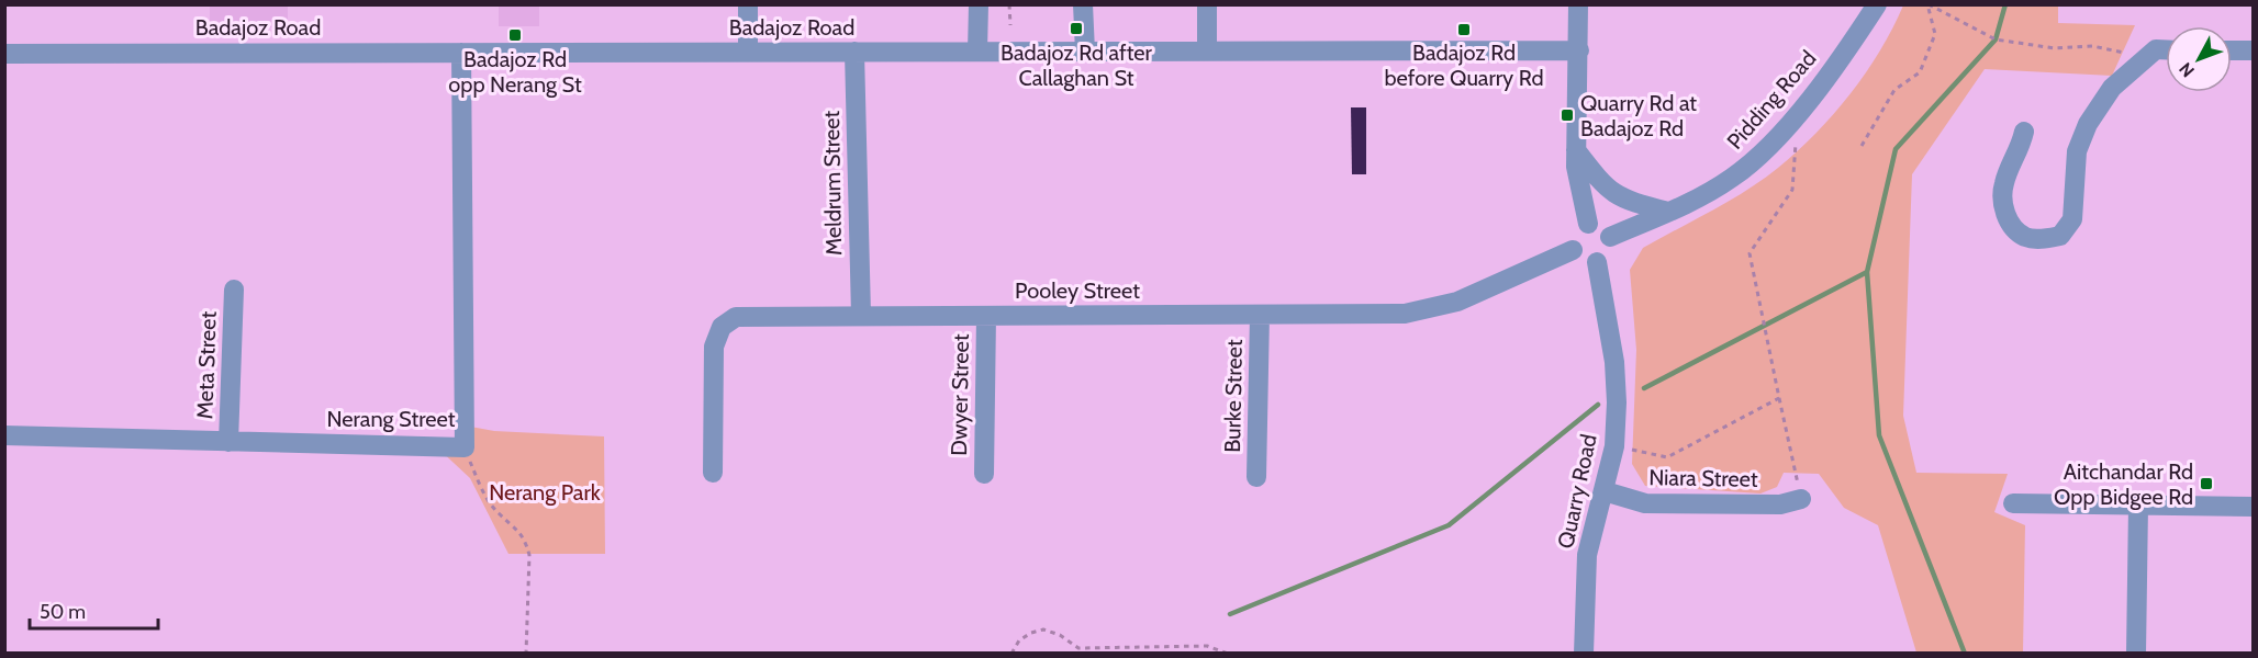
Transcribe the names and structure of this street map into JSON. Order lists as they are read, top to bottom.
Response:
{
  "streets": {
    "street": [
      "Badajoz Road",
      "Pidding Road",
      "Meldrum Street",
      "Pooley Street",
      "Meta Street",
      "Dwyer Street",
      "Burke Street",
      "Nerang Street",
      "Niara Street",
      "Quarry Road"
    ]
  },
  "crossings": [
    ["Badajoz Road", "Meldrum Street"],
    ["Badajoz Road", "Nerang Street"],
    ["Pidding Road", "Pooley Street"],
    ["Pidding Road", "Quarry Road"],
    ["Meldrum Street", "Pooley Street"],
    ["Pooley Street", "Dwyer Street"],
    ["Pooley Street", "Burke Street"],
    ["Pooley Street", "Quarry Road"],
    ["Meta Street", "Nerang Street"],
    ["Niara Street", "Quarry Road"]
  ],
  "parks": ["Nerang Park"],
  "places": {
    "transit": [
      "Badajoz Rd after Callaghan St",
      "Badajoz Rd before Quarry Rd",
      "Badajoz Rd opp Nerang St",
      "Quarry Rd at Badajoz Rd",
      "Aitchandar Rd Opp Bidgee Rd"
    ]
  },
  "scale_bar": "50 m",
  "north": "bottom left"
}
